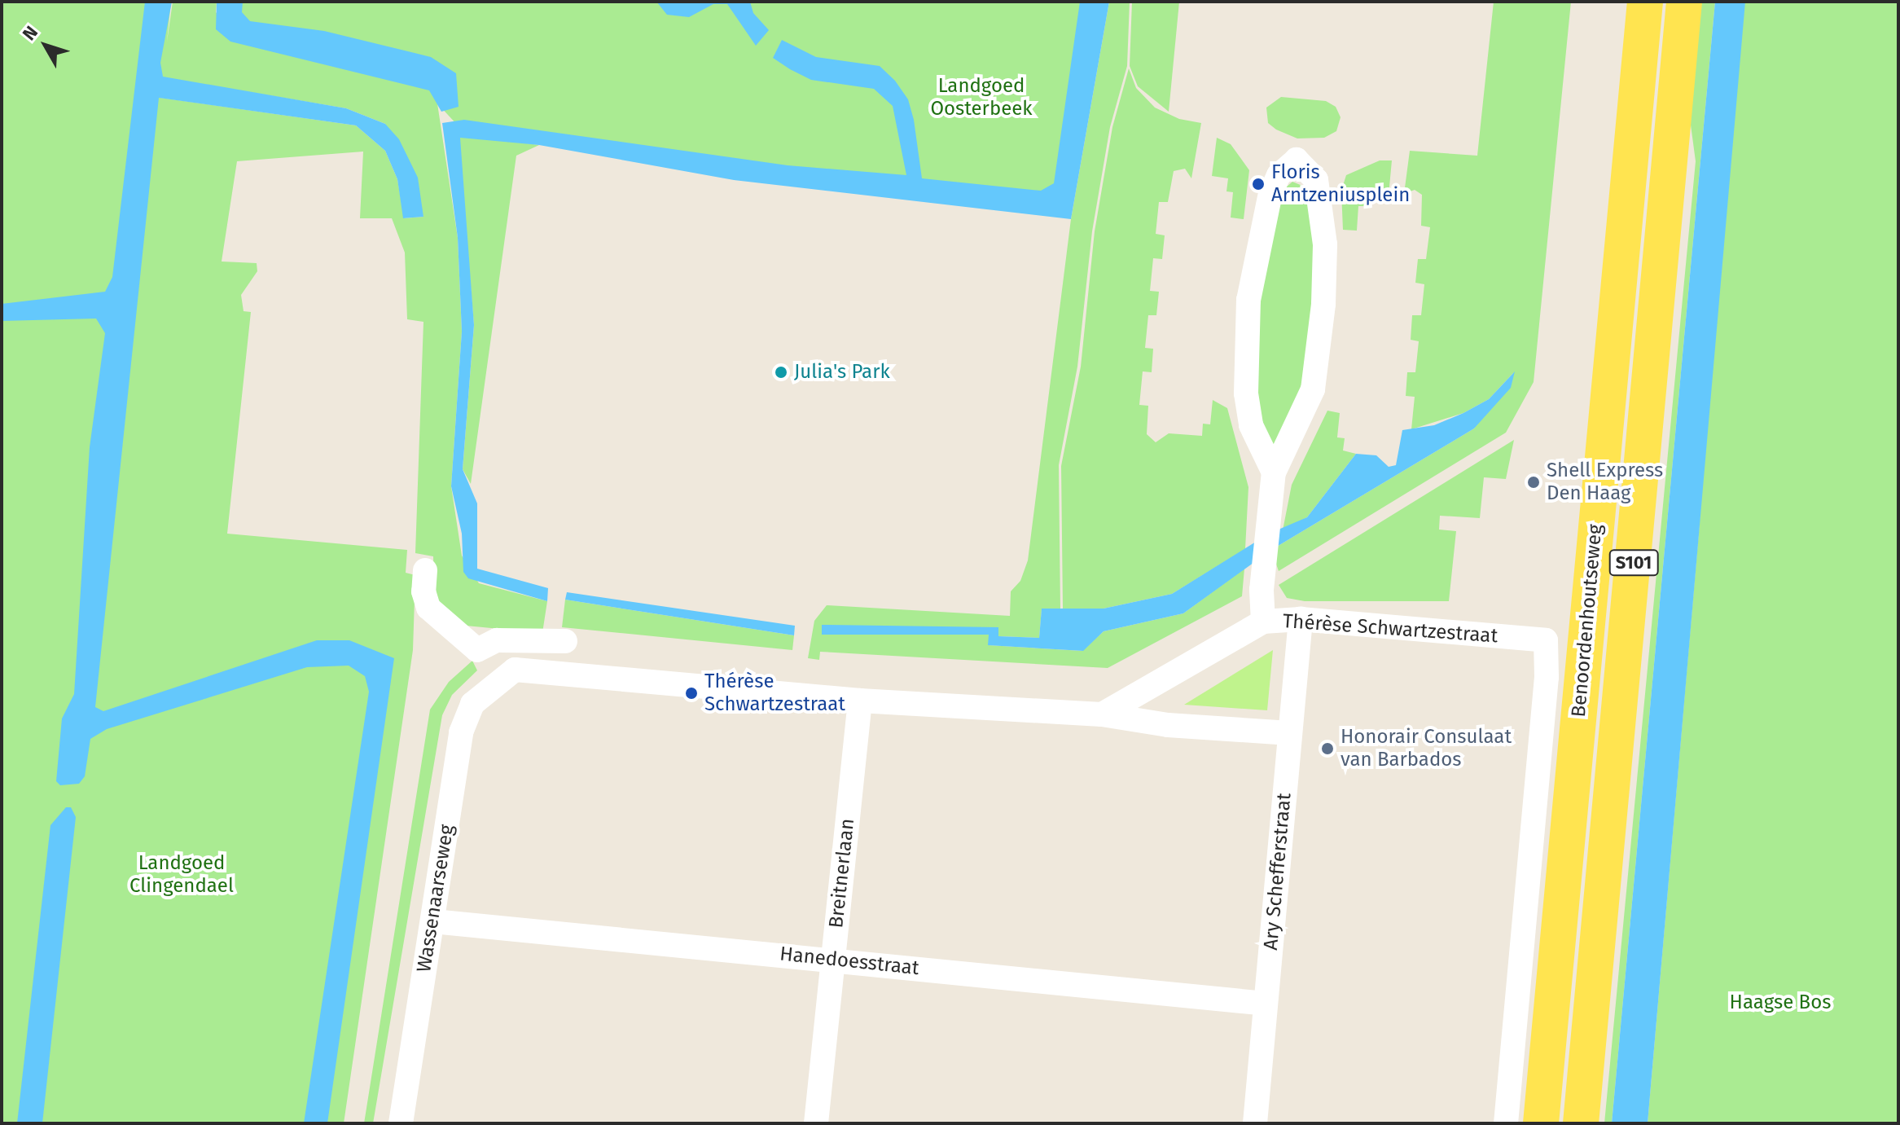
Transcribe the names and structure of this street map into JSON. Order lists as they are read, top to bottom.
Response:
{
  "streets": {
    "main road": ["S101", "Benoordenhoutseweg"],
    "street": [
      "Thérèse Schwartzestraat",
      "Ary Schefferstraat",
      "Breitnerlaan",
      "Wassenaarseweg",
      "Hanedoesstraat"
    ]
  },
  "crossings": [
    ["Benoordenhoutseweg", "Thérèse Schwartzestraat"],
    ["Thérèse Schwartzestraat", "Ary Schefferstraat"],
    ["Ary Schefferstraat", "Hanedoesstraat"],
    ["Breitnerlaan", "Hanedoesstraat"],
    ["Wassenaarseweg", "Hanedoesstraat"]
  ],
  "parks": ["Landgoed Oosterbeek", "Landgoed Clingendael", "Haagse Bos"],
  "places": [
    "Floris Arntzeniusplein",
    "Julia's Park",
    "Shell Express Den Haag",
    "Thérèse Schwartzestraat",
    "Honorair Consulaat van Barbados"
  ],
  "north": "top left"
}
